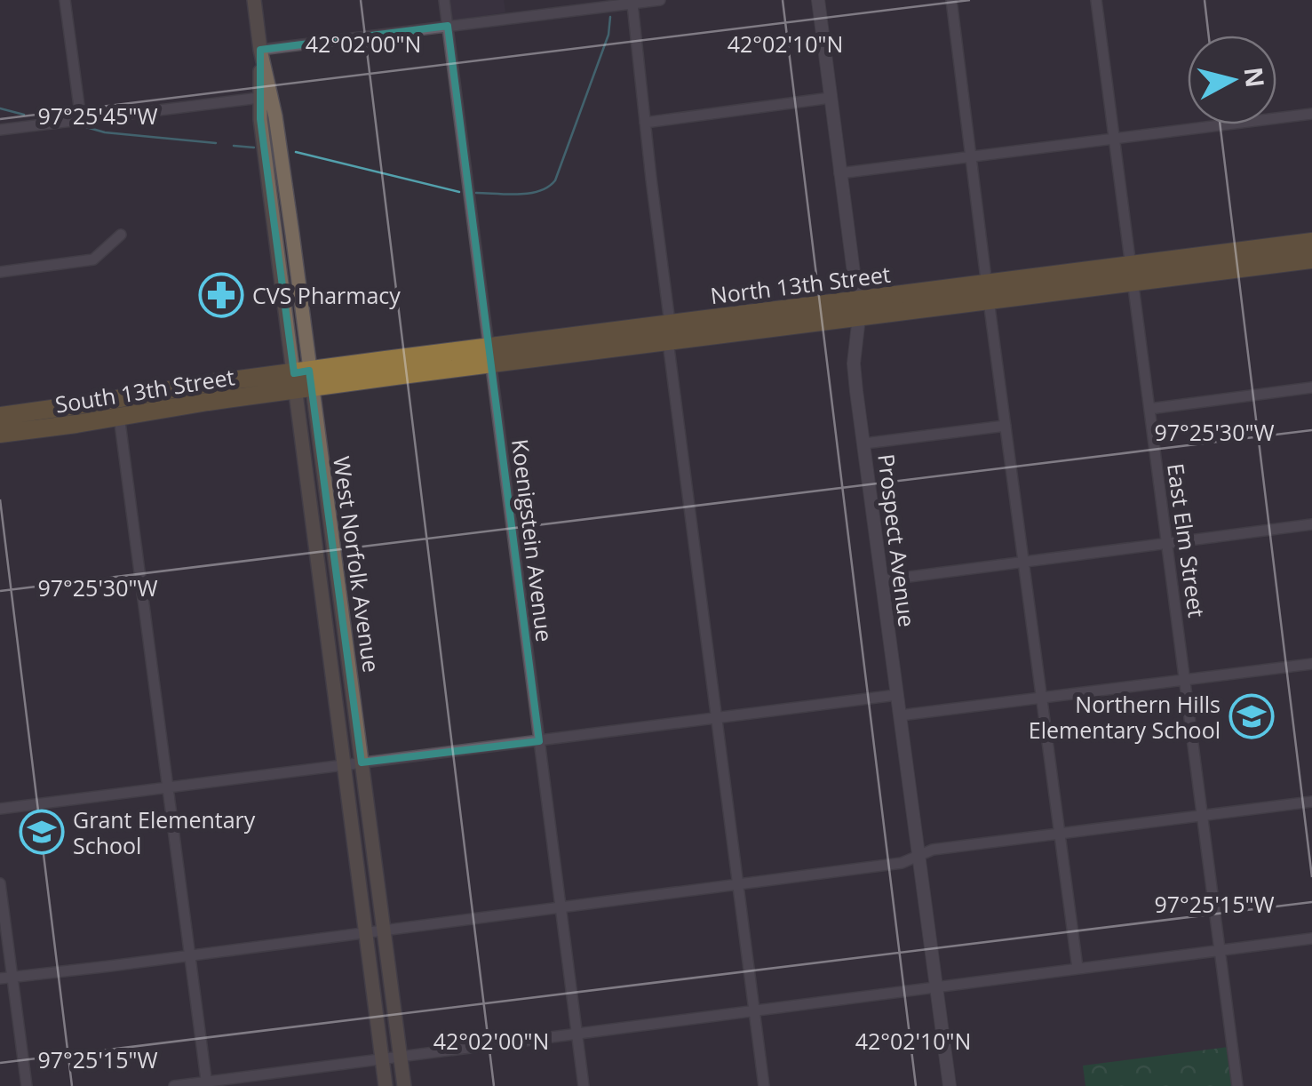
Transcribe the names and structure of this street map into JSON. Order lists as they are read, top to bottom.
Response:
{
  "streets": {
    "highway": ["North 13th Street", "South 13th Street"],
    "main road": ["West Norfolk Avenue"],
    "street": ["Koenigstein Avenue", "Prospect Avenue", "East Elm Street"]
  },
  "crossings": [
    ["North 13th Street", "South 13th Street"],
    ["North 13th Street", "Koenigstein Avenue"],
    ["North 13th Street", "Prospect Avenue"],
    ["North 13th Street", "East Elm Street"],
    ["North 13th Street", "West Norfolk Avenue"],
    ["South 13th Street", "West Norfolk Avenue"]
  ],
  "places": {
    "pharmacy": ["CVS Pharmacy"],
    "school or university": ["Northern Hills Elementary School", "Grant Elementary School"]
  },
  "north": "right",
  "coordinates": [
    "42°02'00\"N",
    "42°02'10\"N",
    "97°25'45\"W",
    "97°25'30\"W",
    "97°25'15\"W"
  ]
}
